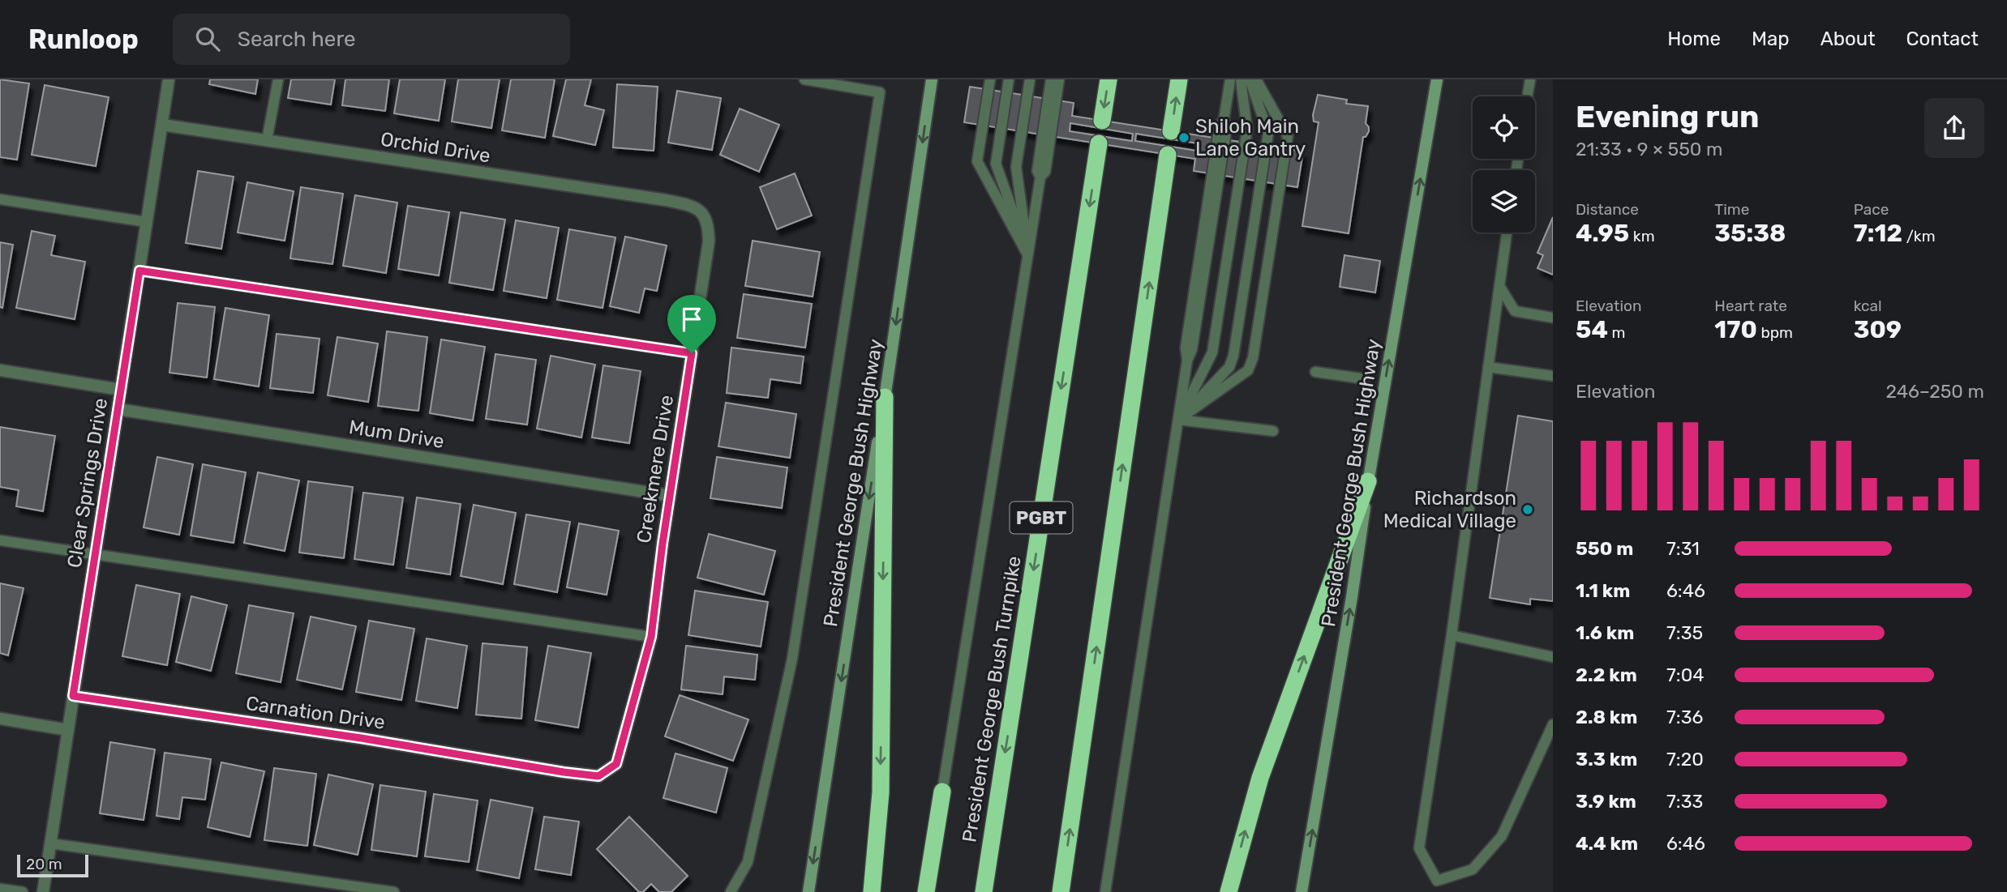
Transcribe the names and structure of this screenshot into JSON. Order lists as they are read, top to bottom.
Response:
{
  "streets": {
    "highway": ["PGBT", "President George Bush Turnpike"],
    "main road": ["President George Bush Highway"],
    "street": [
      "Orchid Drive",
      "Mum Drive",
      "Creekmere Drive",
      "Clear Springs Drive",
      "Carnation Drive"
    ]
  },
  "crossings": [
    ["Orchid Drive", "Creekmere Drive"],
    ["Orchid Drive", "Clear Springs Drive"],
    ["Mum Drive", "Creekmere Drive"],
    ["Mum Drive", "Clear Springs Drive"],
    ["Creekmere Drive", "Carnation Drive"],
    ["Clear Springs Drive", "Carnation Drive"]
  ],
  "places": ["Shiloh Main Lane Gantry", "Richardson Medical Village"],
  "scale_bar": "20 m",
  "page": {
    "header": "Runloop",
    "search": "Search here",
    "nav": [
      "Home",
      "Map",
      "About",
      "Contact"
    ],
    "heading": ["Evening run", "21:33 · 9 × 550 m"],
    "stats": [
      ["Distance", "4.95 km"],
      ["Time", "35:38"],
      ["Pace", "7:12 /km"],
      ["Elevation", "54 m"],
      ["Heart rate", "170 bpm"],
      ["kcal", "309"]
    ],
    "chart": ["Elevation", "246–250 m"],
    "list": [
      {
        "name": "550 m",
        "note": "7:31"
      },
      {
        "name": "1.1 km",
        "note": "6:46"
      },
      {
        "name": "1.6 km",
        "note": "7:35"
      },
      {
        "name": "2.2 km",
        "note": "7:04"
      },
      {
        "name": "2.8 km",
        "note": "7:36"
      },
      {
        "name": "3.3 km",
        "note": "7:20"
      },
      {
        "name": "3.9 km",
        "note": "7:33"
      },
      {
        "name": "4.4 km",
        "note": "6:46"
      }
    ],
    "scale": "20 m"
  }
}
